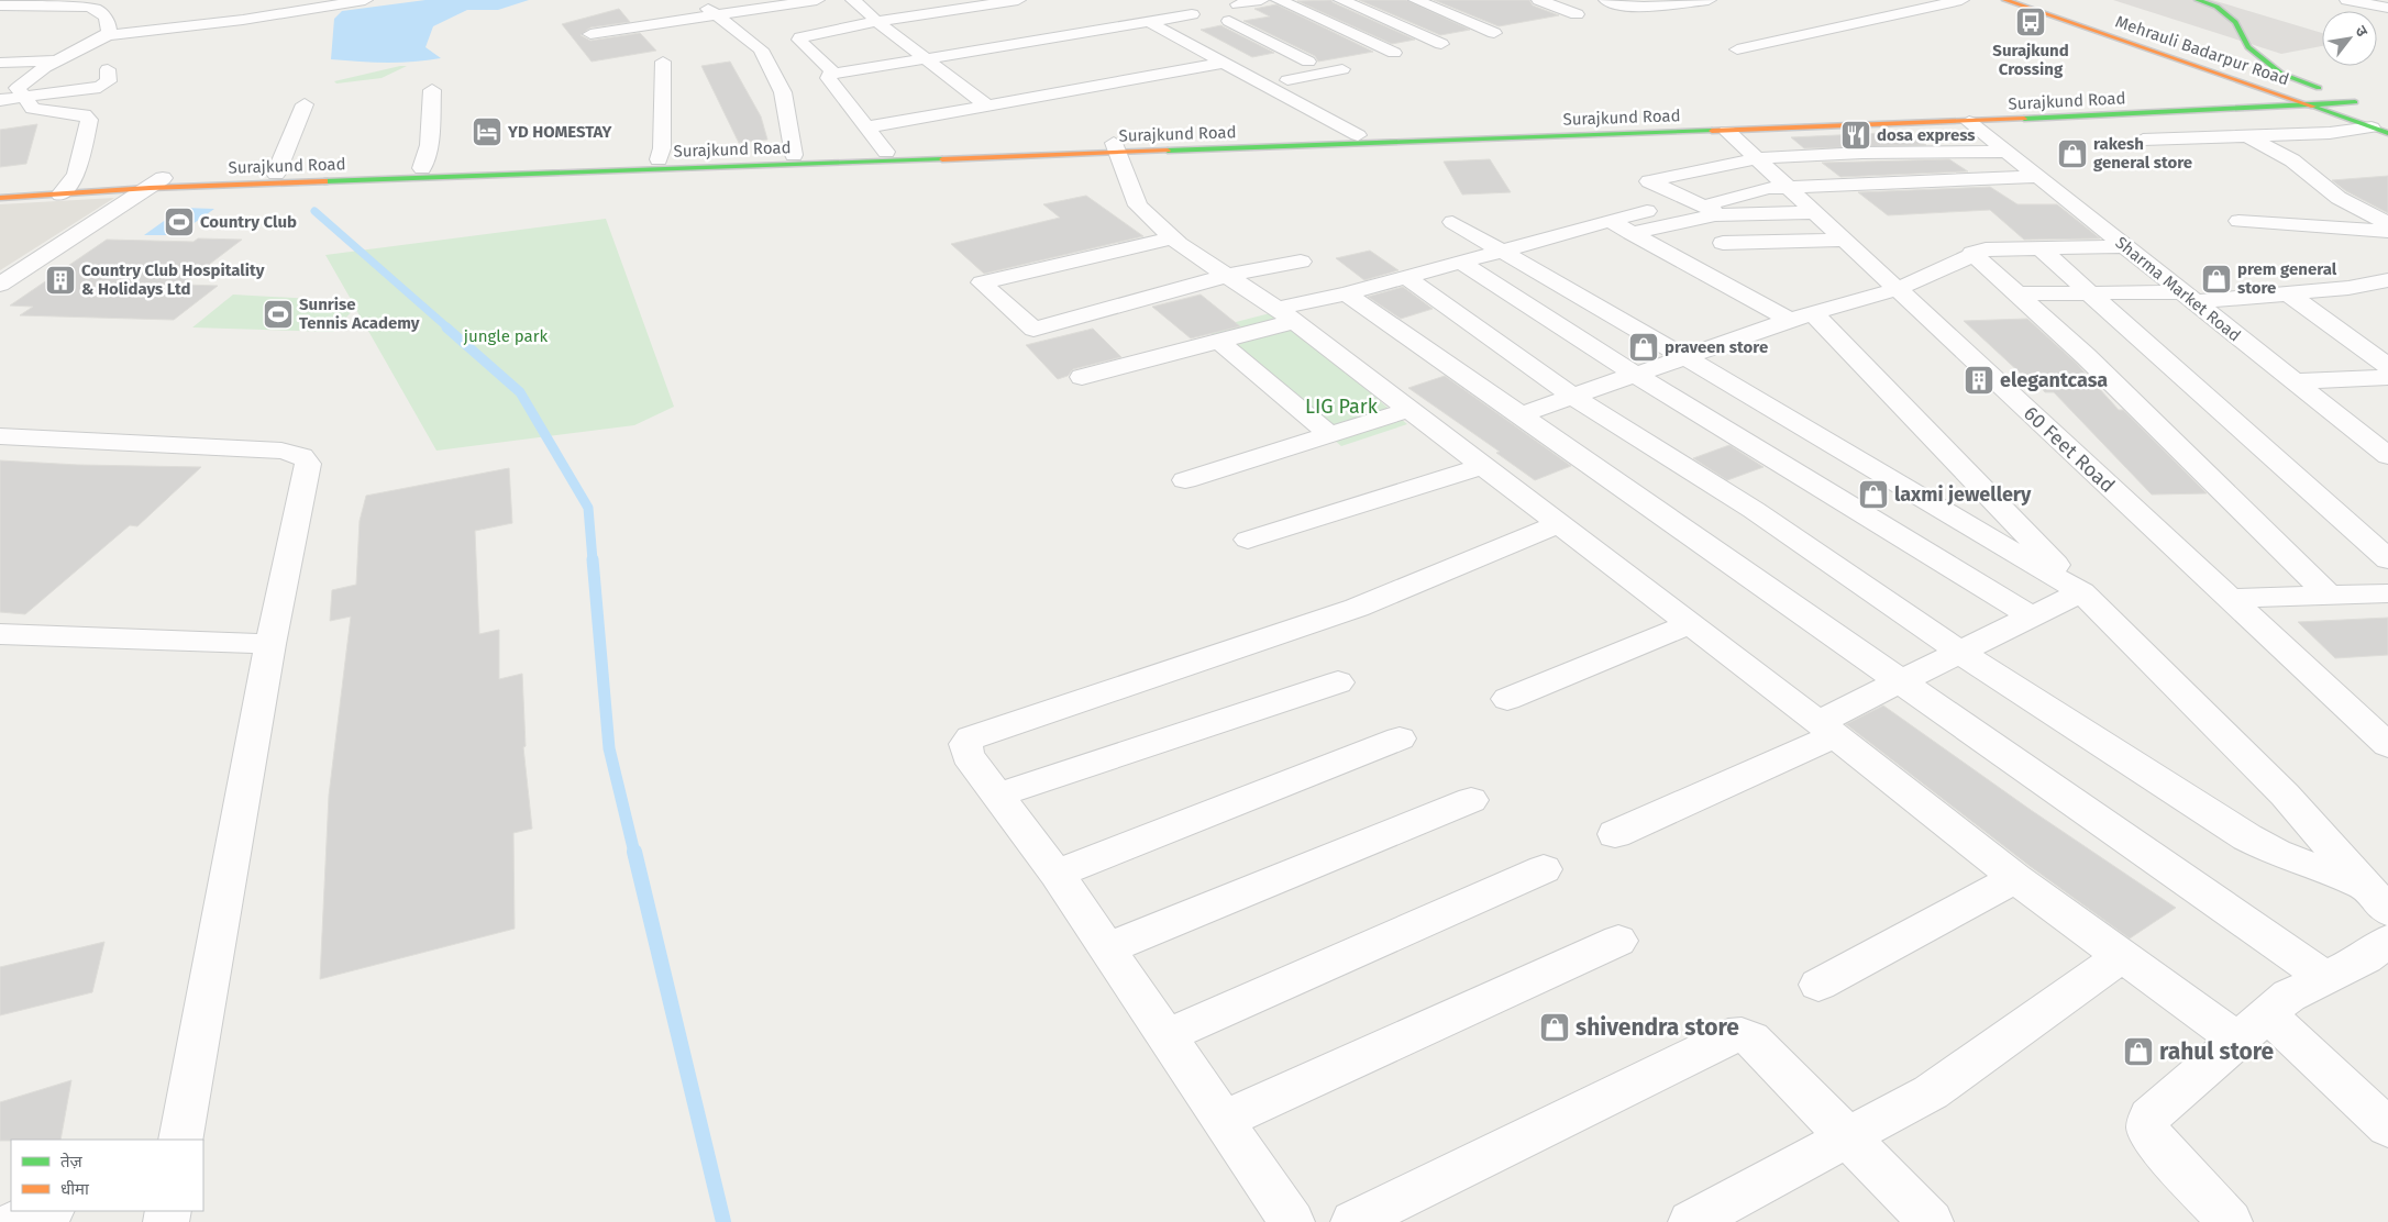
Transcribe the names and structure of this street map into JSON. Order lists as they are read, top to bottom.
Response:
{
  "streets": {
    "main road": ["Mehrauli Badarpur Road", "Surajkund Road"],
    "street": ["Sharma Market Road", "60 Feet Road"]
  },
  "crossings": [
    ["Mehrauli Badarpur Road", "Surajkund Road"],
    ["Surajkund Road", "Sharma Market Road"],
    ["Surajkund Road", "60 Feet Road"]
  ],
  "parks": ["jungle park", "LIG Park"],
  "places": {
    "bus stop": ["Surajkund Crossing"],
    "hotel": ["YD HOMESTAY"],
    "restaurant": ["dosa express"],
    "shop": [
      "rakesh general store",
      "prem general store",
      "praveen store",
      "laxmi jewellery",
      "shivendra store",
      "rahul store"
    ],
    "sports": ["Country Club", "Sunrise Tennis Academy"],
    "building": ["Country Club Hospitality & Holidays Ltd", "elegantcasa"]
  },
  "legend": ["तेज़", "धीमा"],
  "north": "top right"
}
